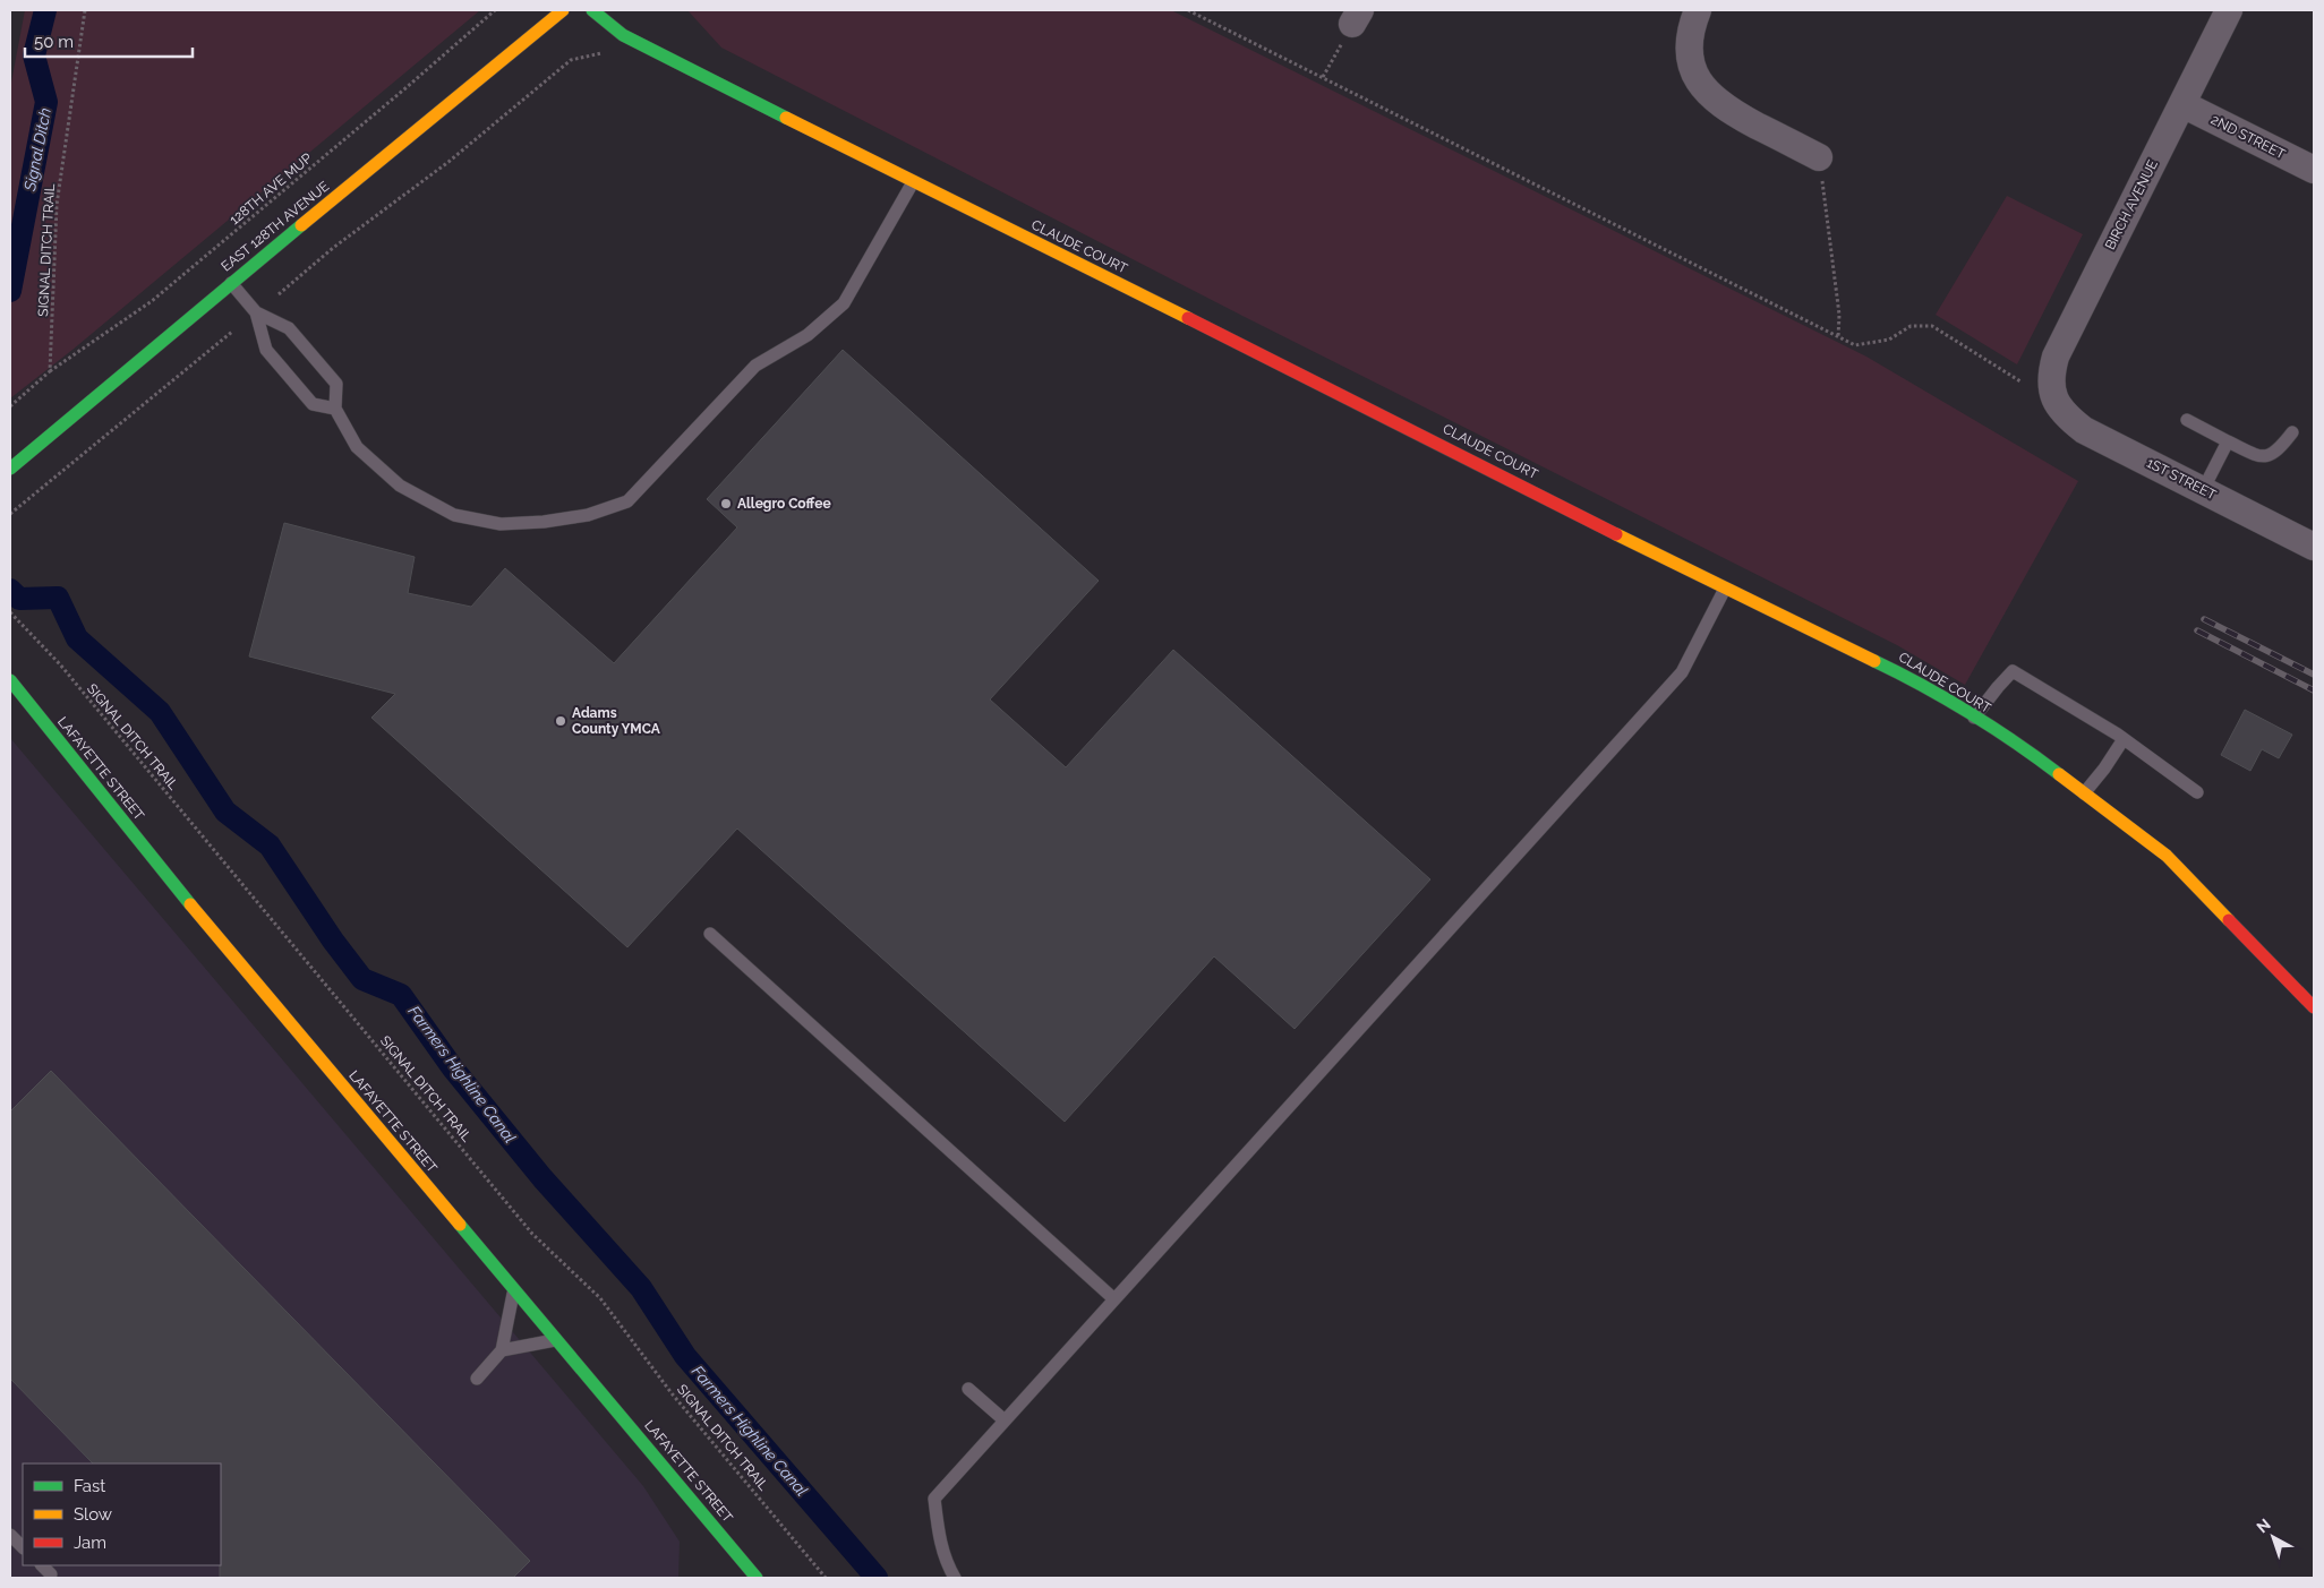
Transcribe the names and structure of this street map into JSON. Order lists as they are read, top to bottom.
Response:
{
  "streets": {
    "street": [
      "2ND STREET",
      "BIRCH AVENUE",
      "EAST 128TH AVENUE",
      "CLAUDE COURT",
      "1ST STREET",
      "LAFAYETTE STREET"
    ],
    "path": ["128TH AVE MUP", "SIGNAL DITCH TRAIL"]
  },
  "crossings": [
    ["2ND STREET", "BIRCH AVENUE"],
    ["128TH AVE MUP", "SIGNAL DITCH TRAIL"],
    ["BIRCH AVENUE", "1ST STREET"]
  ],
  "water": ["Signal Ditch", "Farmers Highline Canal"],
  "places": ["Allegro Coffee", "Adams County YMCA"],
  "legend": ["Fast", "Slow", "Jam"],
  "scale_bar": "50 m",
  "north": "top left"
}
